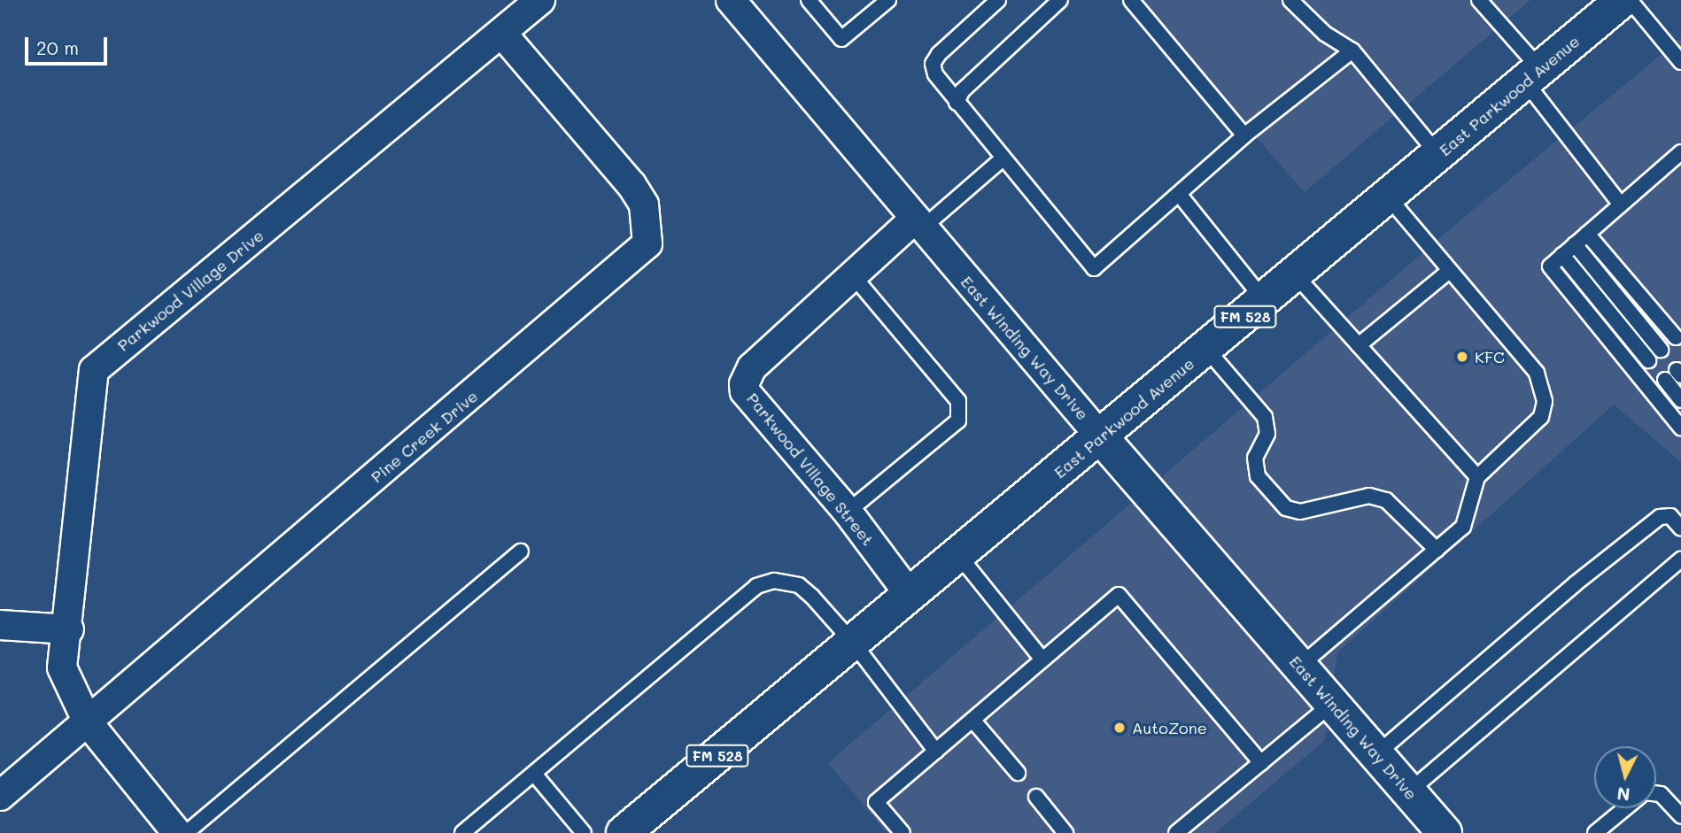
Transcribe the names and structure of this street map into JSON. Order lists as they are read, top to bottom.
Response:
{
  "streets": {
    "main road": ["East Parkwood Avenue", "FM 528", "East Winding Way Drive"],
    "street": ["Parkwood Village Drive", "Pine Creek Drive", "Parkwood Village Street"]
  },
  "crossings": [
    ["East Parkwood Avenue", "East Winding Way Drive"],
    ["East Parkwood Avenue", "Parkwood Village Street"],
    ["Parkwood Village Drive", "Pine Creek Drive"],
    ["East Winding Way Drive", "Parkwood Village Street"]
  ],
  "places": ["KFC", "AutoZone"],
  "scale_bar": "20 m",
  "north": "bottom"
}
